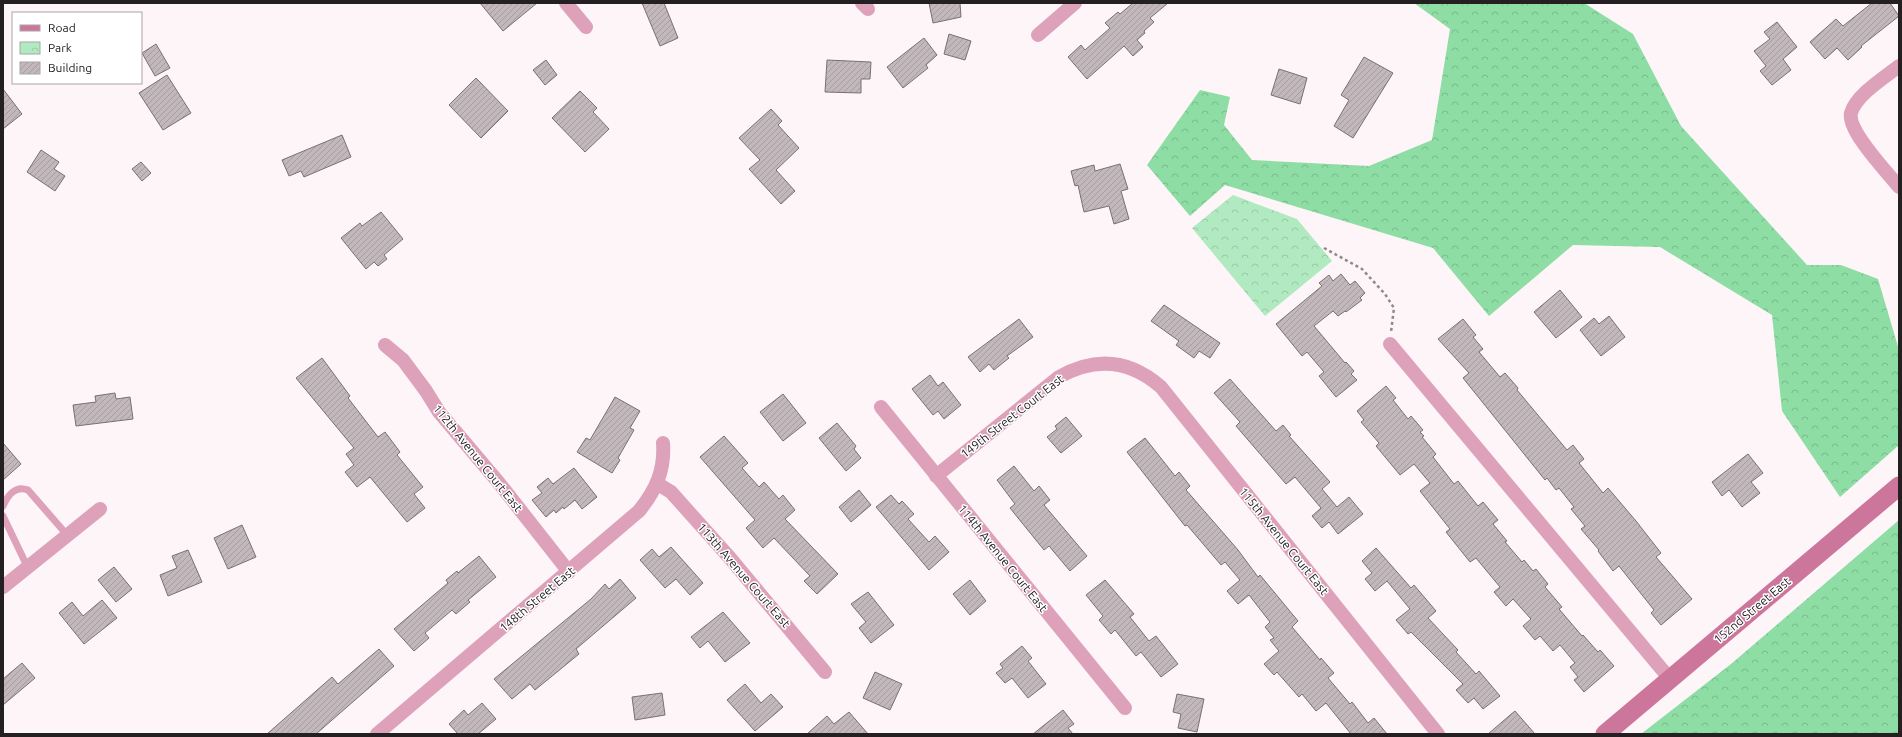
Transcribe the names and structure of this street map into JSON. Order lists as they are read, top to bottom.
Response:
{
  "streets": {
    "main road": ["152nd Street East"],
    "street": [
      "149th Street Court East",
      "112th Avenue Court East",
      "115th Avenue Court East",
      "114th Avenue Court East",
      "113th Avenue Court East",
      "148th Street East"
    ]
  },
  "crossings": [
    ["149th Street Court East", "115th Avenue Court East"],
    ["149th Street Court East", "114th Avenue Court East"],
    ["112th Avenue Court East", "148th Street East"],
    ["113th Avenue Court East", "148th Street East"]
  ],
  "legend": ["Road", "Park", "Building"]
}
